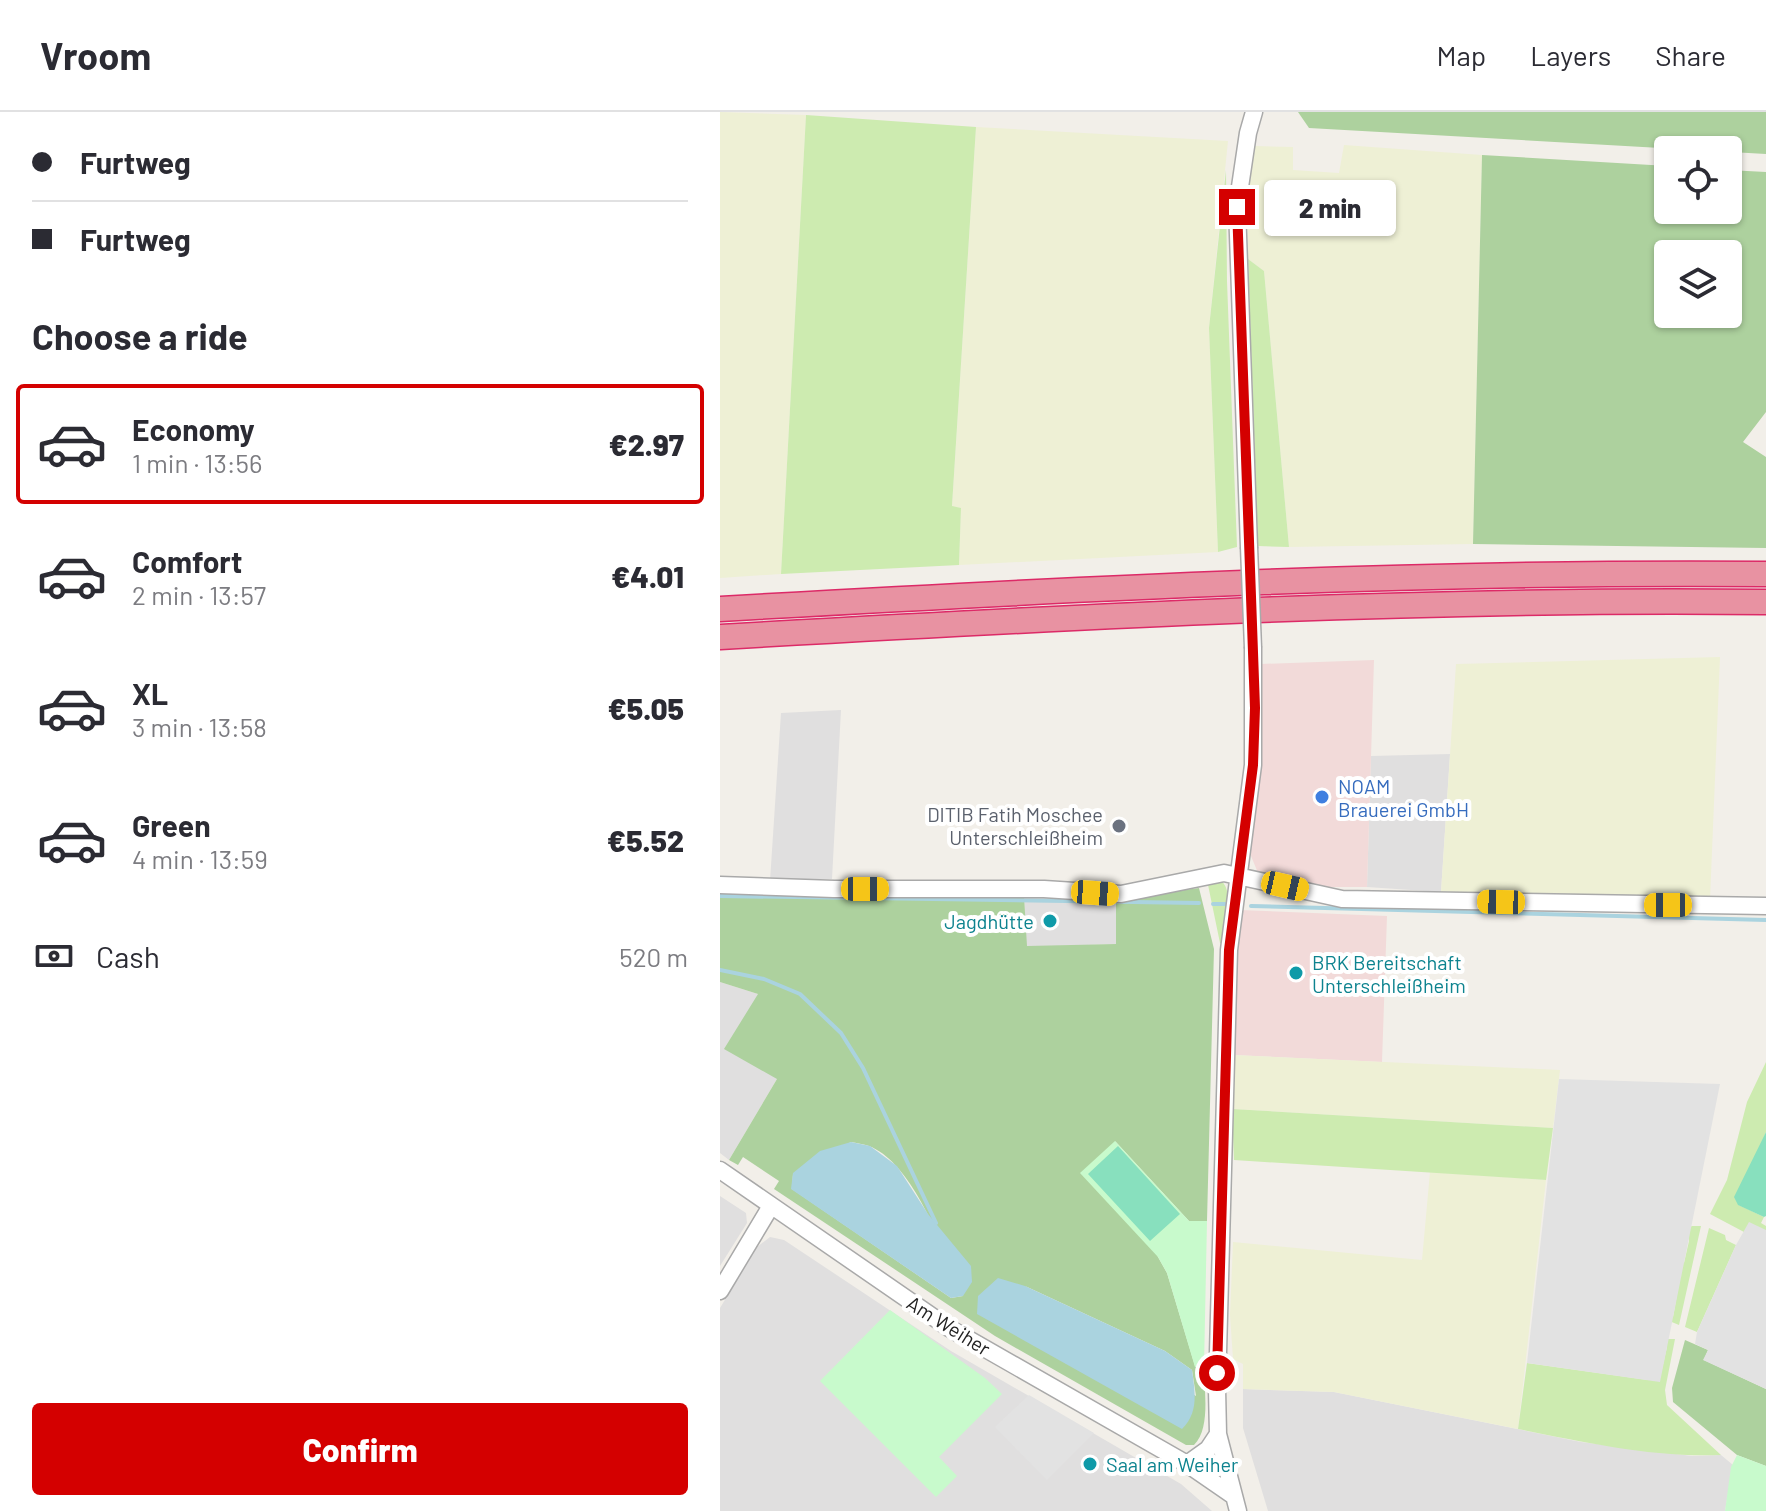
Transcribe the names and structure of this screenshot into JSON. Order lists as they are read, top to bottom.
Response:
{
  "streets": {
    "street": ["Am Weiher"]
  },
  "places": [
    "NOAM Brauerei GmbH",
    "DITIB Fatih Moschee Unterschleißheim",
    "Jagdhütte",
    "BRK Bereitschaft Unterschleißheim",
    "Saal am Weiher"
  ],
  "page": {
    "header": "Vroom",
    "nav": ["Map", "Layers", "Share"],
    "banner": ["Furtweg", "Furtweg"],
    "bubble": "2 min",
    "heading": "Choose a ride",
    "list": [
      {
        "name": "Economy",
        "note": "1 min · 13:56",
        "value": "€2.97"
      },
      {
        "name": "Comfort",
        "note": "2 min · 13:57",
        "value": "€4.01"
      },
      {
        "name": "XL",
        "note": "3 min · 13:58",
        "value": "€5.05"
      },
      {
        "name": "Green",
        "note": "4 min · 13:59",
        "value": "€5.52"
      }
    ],
    "pay": ["Cash", "520 m"],
    "buttons": "Confirm"
  }
}
